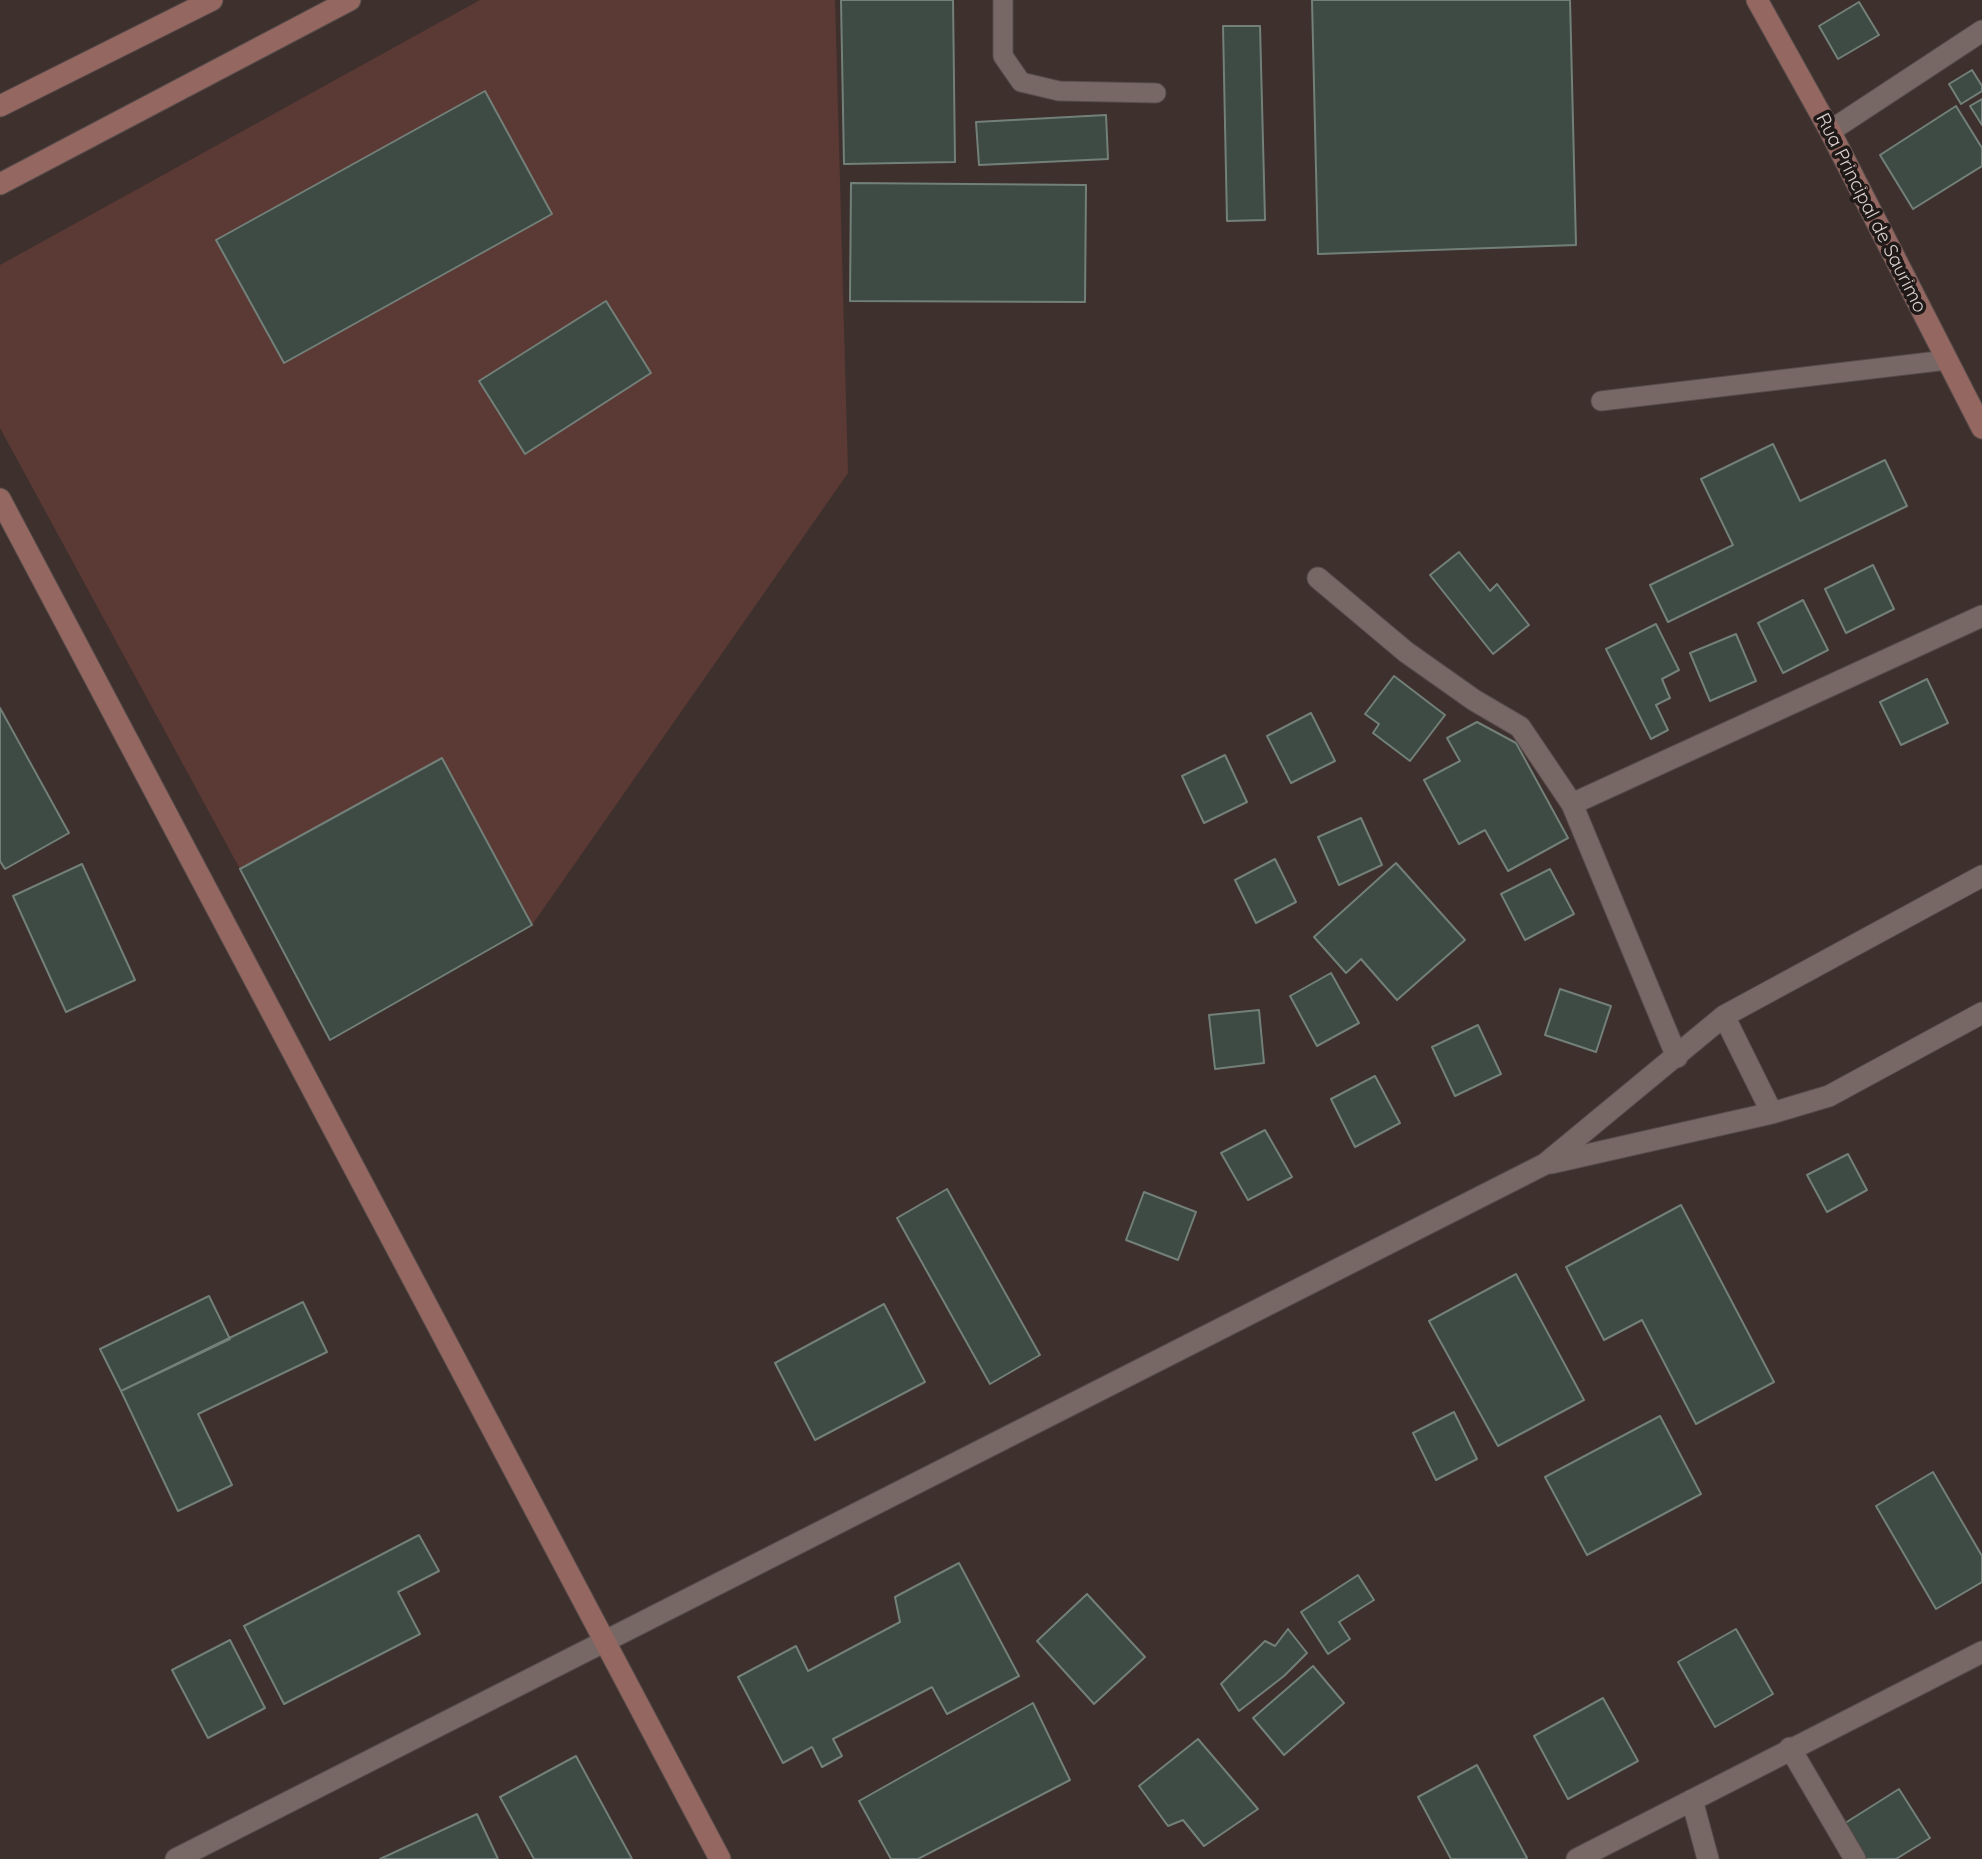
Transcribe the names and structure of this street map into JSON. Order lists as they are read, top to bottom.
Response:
{
  "streets": {
    "street": ["Rua Principal de Saurimo"]
  }
}
